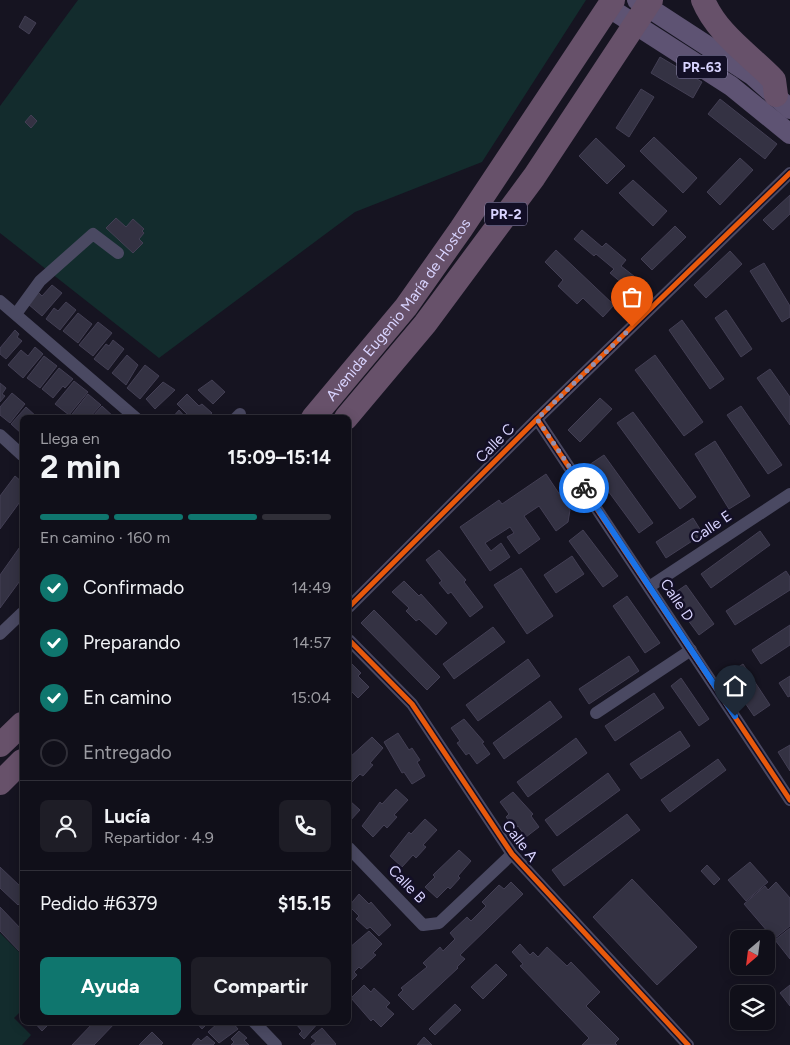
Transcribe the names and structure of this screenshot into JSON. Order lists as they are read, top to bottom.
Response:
{
  "streets": {
    "highway": ["PR-2", "Avenida Eugenio María de Hostos"],
    "main road": ["PR-63"],
    "street": [
      "Calle C",
      "Calle E",
      "Calle D",
      "Calle A",
      "Calle B"
    ]
  },
  "crossings": [
    ["PR-63", "Avenida Eugenio María de Hostos"],
    ["Calle C", "Calle D"],
    ["Calle E", "Calle D"],
    ["Calle A", "Calle B"]
  ],
  "north": "bottom left",
  "page": {
    "heading": ["2 min", "Llega en", "15:09–15:14"],
    "panel": [
      "Lucía",
      "Repartidor · 4.9",
      "Pedido #6379",
      "$15.15"
    ],
    "bar": "En camino · 160 m",
    "list": [
      ["Confirmado", "14:49"],
      ["Preparando", "14:57"],
      ["En camino", "15:04"],
      "Entregado"
    ],
    "buttons": ["Ayuda", "Compartir"]
  }
}
